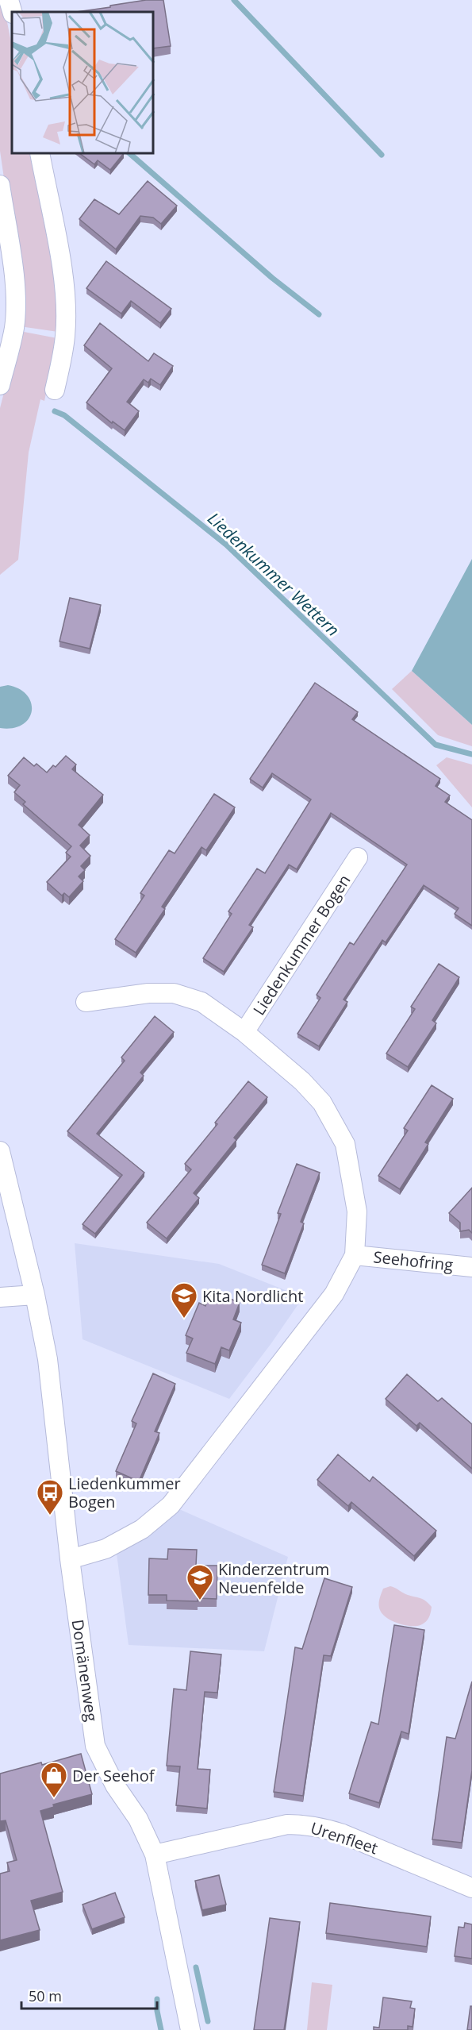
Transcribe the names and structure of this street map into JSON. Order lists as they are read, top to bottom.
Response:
{
  "streets": {
    "street": [
      "Liedenkummer Bogen",
      "Seehofring",
      "Domänenweg",
      "Urenfleet"
    ]
  },
  "crossings": [
    ["Liedenkummer Bogen", "Seehofring"],
    ["Liedenkummer Bogen", "Domänenweg"],
    ["Domänenweg", "Urenfleet"]
  ],
  "water": ["Liedenkummer Wettern"],
  "places": {
    "school or university": ["Kita Nordlicht", "Kinderzentrum Neuenfelde"],
    "bus stop": ["Liedenkummer Bogen"],
    "shop": ["Der Seehof"]
  },
  "scale_bar": "50 m"
}
